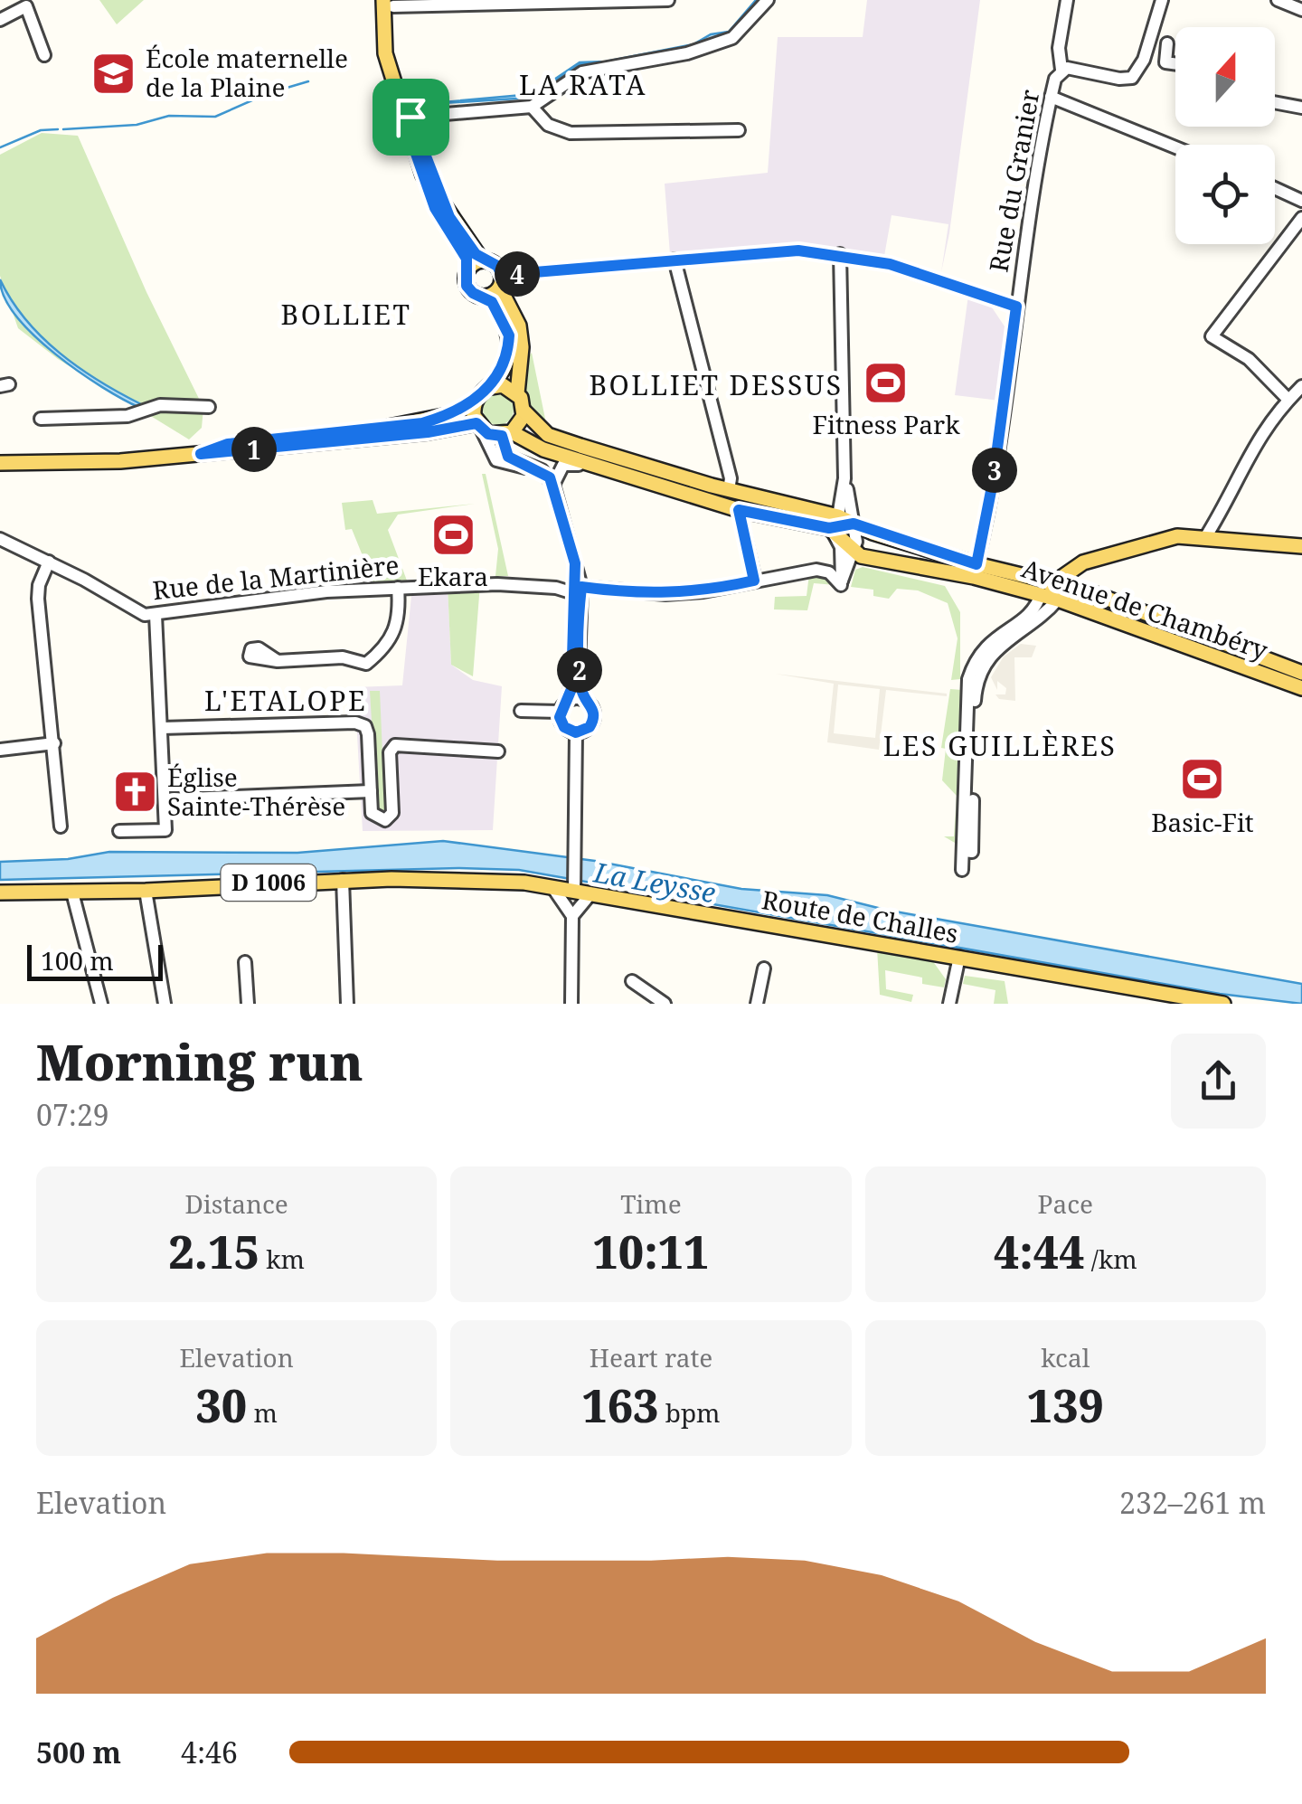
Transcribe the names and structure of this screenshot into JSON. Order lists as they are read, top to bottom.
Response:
{
  "streets": {
    "main road": ["Avenue de Chambéry", "D 1006", "Route de Challes"],
    "street": ["Rue du Granier", "Rue de la Martinière"]
  },
  "crossings": [
    ["Rue du Granier", "Avenue de Chambéry"]
  ],
  "districts": [
    "LA RATA",
    "BOLLIET",
    "BOLLIET DESSUS",
    "L'ETALOPE",
    "LES GUILLÈRES"
  ],
  "water": ["La Leysse"],
  "places": {
    "school or university": ["École maternelle de la Plaine"],
    "sports": ["Fitness Park", "Ekara", "Basic-Fit"],
    "church": ["Église Sainte-Thérèse"]
  },
  "scale_bar": "100 m",
  "north": "top",
  "page": {
    "pins": [
      "4",
      "1",
      "3",
      "2"
    ],
    "scale": "100 m",
    "heading": ["Morning run", "07:29"],
    "stats": [
      ["Distance", "2.15 km"],
      ["Time", "10:11"],
      ["Pace", "4:44 /km"],
      ["Elevation", "30 m"],
      ["Heart rate", "163 bpm"],
      ["kcal", "139"]
    ],
    "chart": ["Elevation", "232–261 m"],
    "list": [
      {
        "name": "500 m",
        "note": "4:46"
      }
    ]
  }
}
